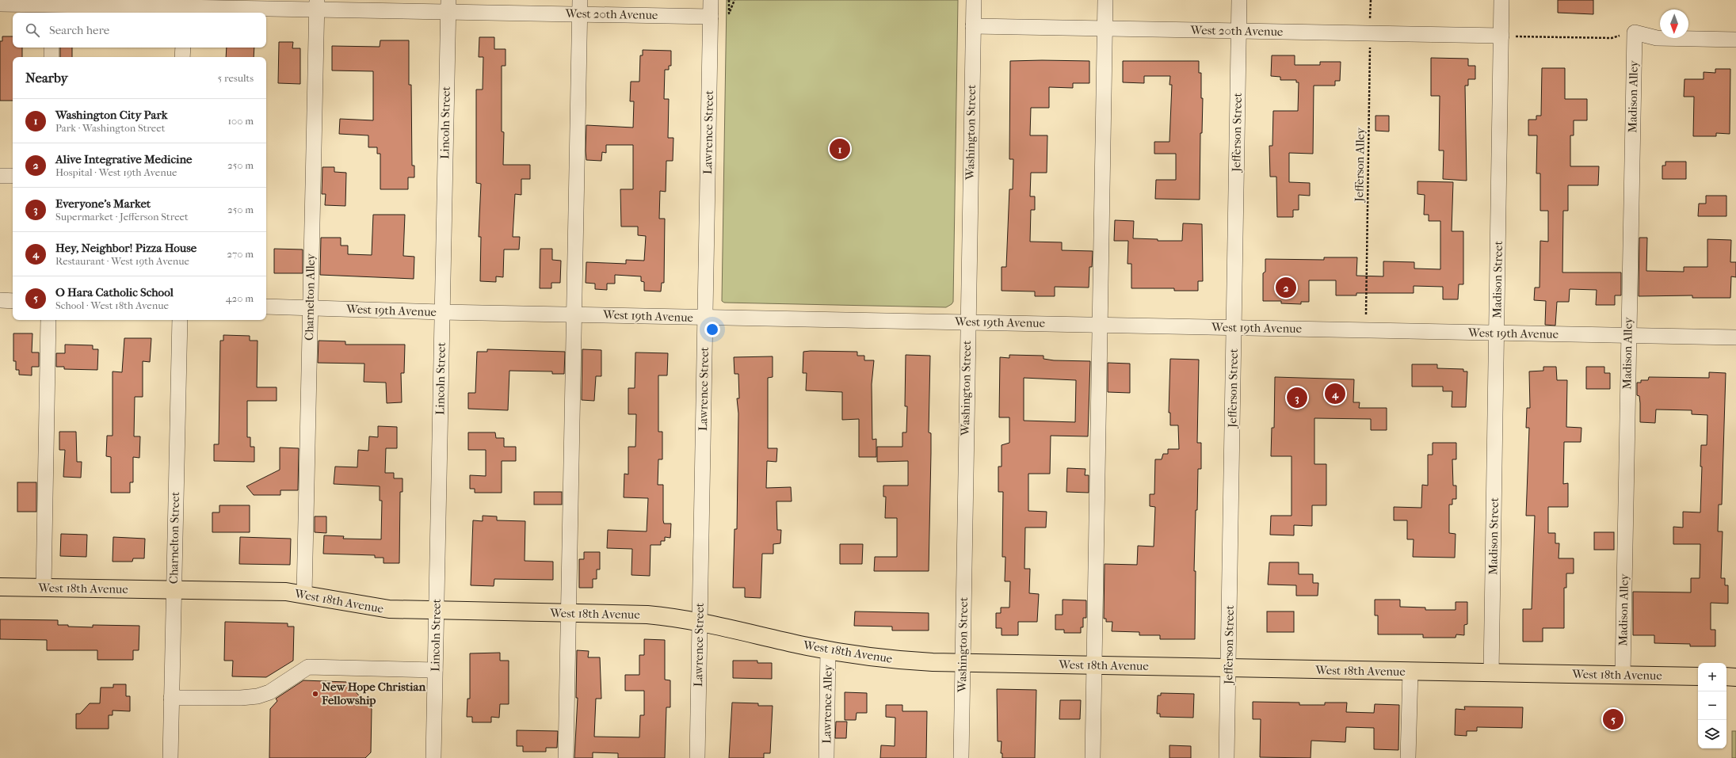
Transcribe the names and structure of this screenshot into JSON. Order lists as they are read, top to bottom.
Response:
{
  "streets": {
    "main road": ["West 18th Avenue"],
    "street": [
      "West 20th Avenue",
      "Madison Alley",
      "Lincoln Street",
      "Lawrence Street",
      "Washington Street",
      "Jefferson Street",
      "Madison Street",
      "Charnelton Alley",
      "West 19th Avenue",
      "Charnelton Street",
      "Lawrence Alley"
    ],
    "path": ["Jefferson Alley"]
  },
  "crossings": [
    ["West 20th Avenue", "Lincoln Street"],
    ["West 20th Avenue", "Lawrence Street"],
    ["West 20th Avenue", "Washington Street"],
    ["West 20th Avenue", "Jefferson Street"],
    ["West 20th Avenue", "Jefferson Alley"],
    ["West 20th Avenue", "Madison Street"],
    ["West 20th Avenue", "Charnelton Alley"],
    ["Madison Alley", "West 19th Avenue"],
    ["Madison Alley", "West 18th Avenue"],
    ["Lincoln Street", "West 19th Avenue"],
    ["Lincoln Street", "West 18th Avenue"],
    ["Lawrence Street", "West 19th Avenue"],
    ["Lawrence Street", "West 18th Avenue"],
    ["Washington Street", "West 19th Avenue"],
    ["Washington Street", "West 18th Avenue"],
    ["Jefferson Street", "West 19th Avenue"],
    ["Jefferson Street", "West 18th Avenue"],
    ["Jefferson Alley", "West 19th Avenue"],
    ["Madison Street", "West 19th Avenue"],
    ["Madison Street", "West 18th Avenue"],
    ["Charnelton Alley", "West 19th Avenue"],
    ["Charnelton Alley", "West 18th Avenue"],
    ["Charnelton Street", "West 18th Avenue"],
    ["West 18th Avenue", "Lawrence Alley"]
  ],
  "places": ["New Hope Christian Fellowship"],
  "north": "bottom",
  "page": {
    "search": "Search here",
    "heading": ["Nearby", "5 results"],
    "list": [
      {
        "mark": "1",
        "name": "Washington City Park",
        "note": "Park · Washington Street",
        "value": "100 m"
      },
      {
        "mark": "2",
        "name": "Alive Integrative Medicine",
        "note": "Hospital · West 19th Avenue",
        "value": "250 m"
      },
      {
        "mark": "3",
        "name": "Everyone's Market",
        "note": "Supermarket · Jefferson Street",
        "value": "250 m"
      },
      {
        "mark": "4",
        "name": "Hey, Neighbor! Pizza House",
        "note": "Restaurant · West 19th Avenue",
        "value": "270 m"
      },
      {
        "mark": "5",
        "name": "O Hara Catholic School",
        "note": "School · West 18th Avenue",
        "value": "420 m"
      }
    ],
    "pins": [
      "1",
      "2",
      "4",
      "3",
      "5"
    ],
    "map_buttons": ["+", "−"]
  }
}
